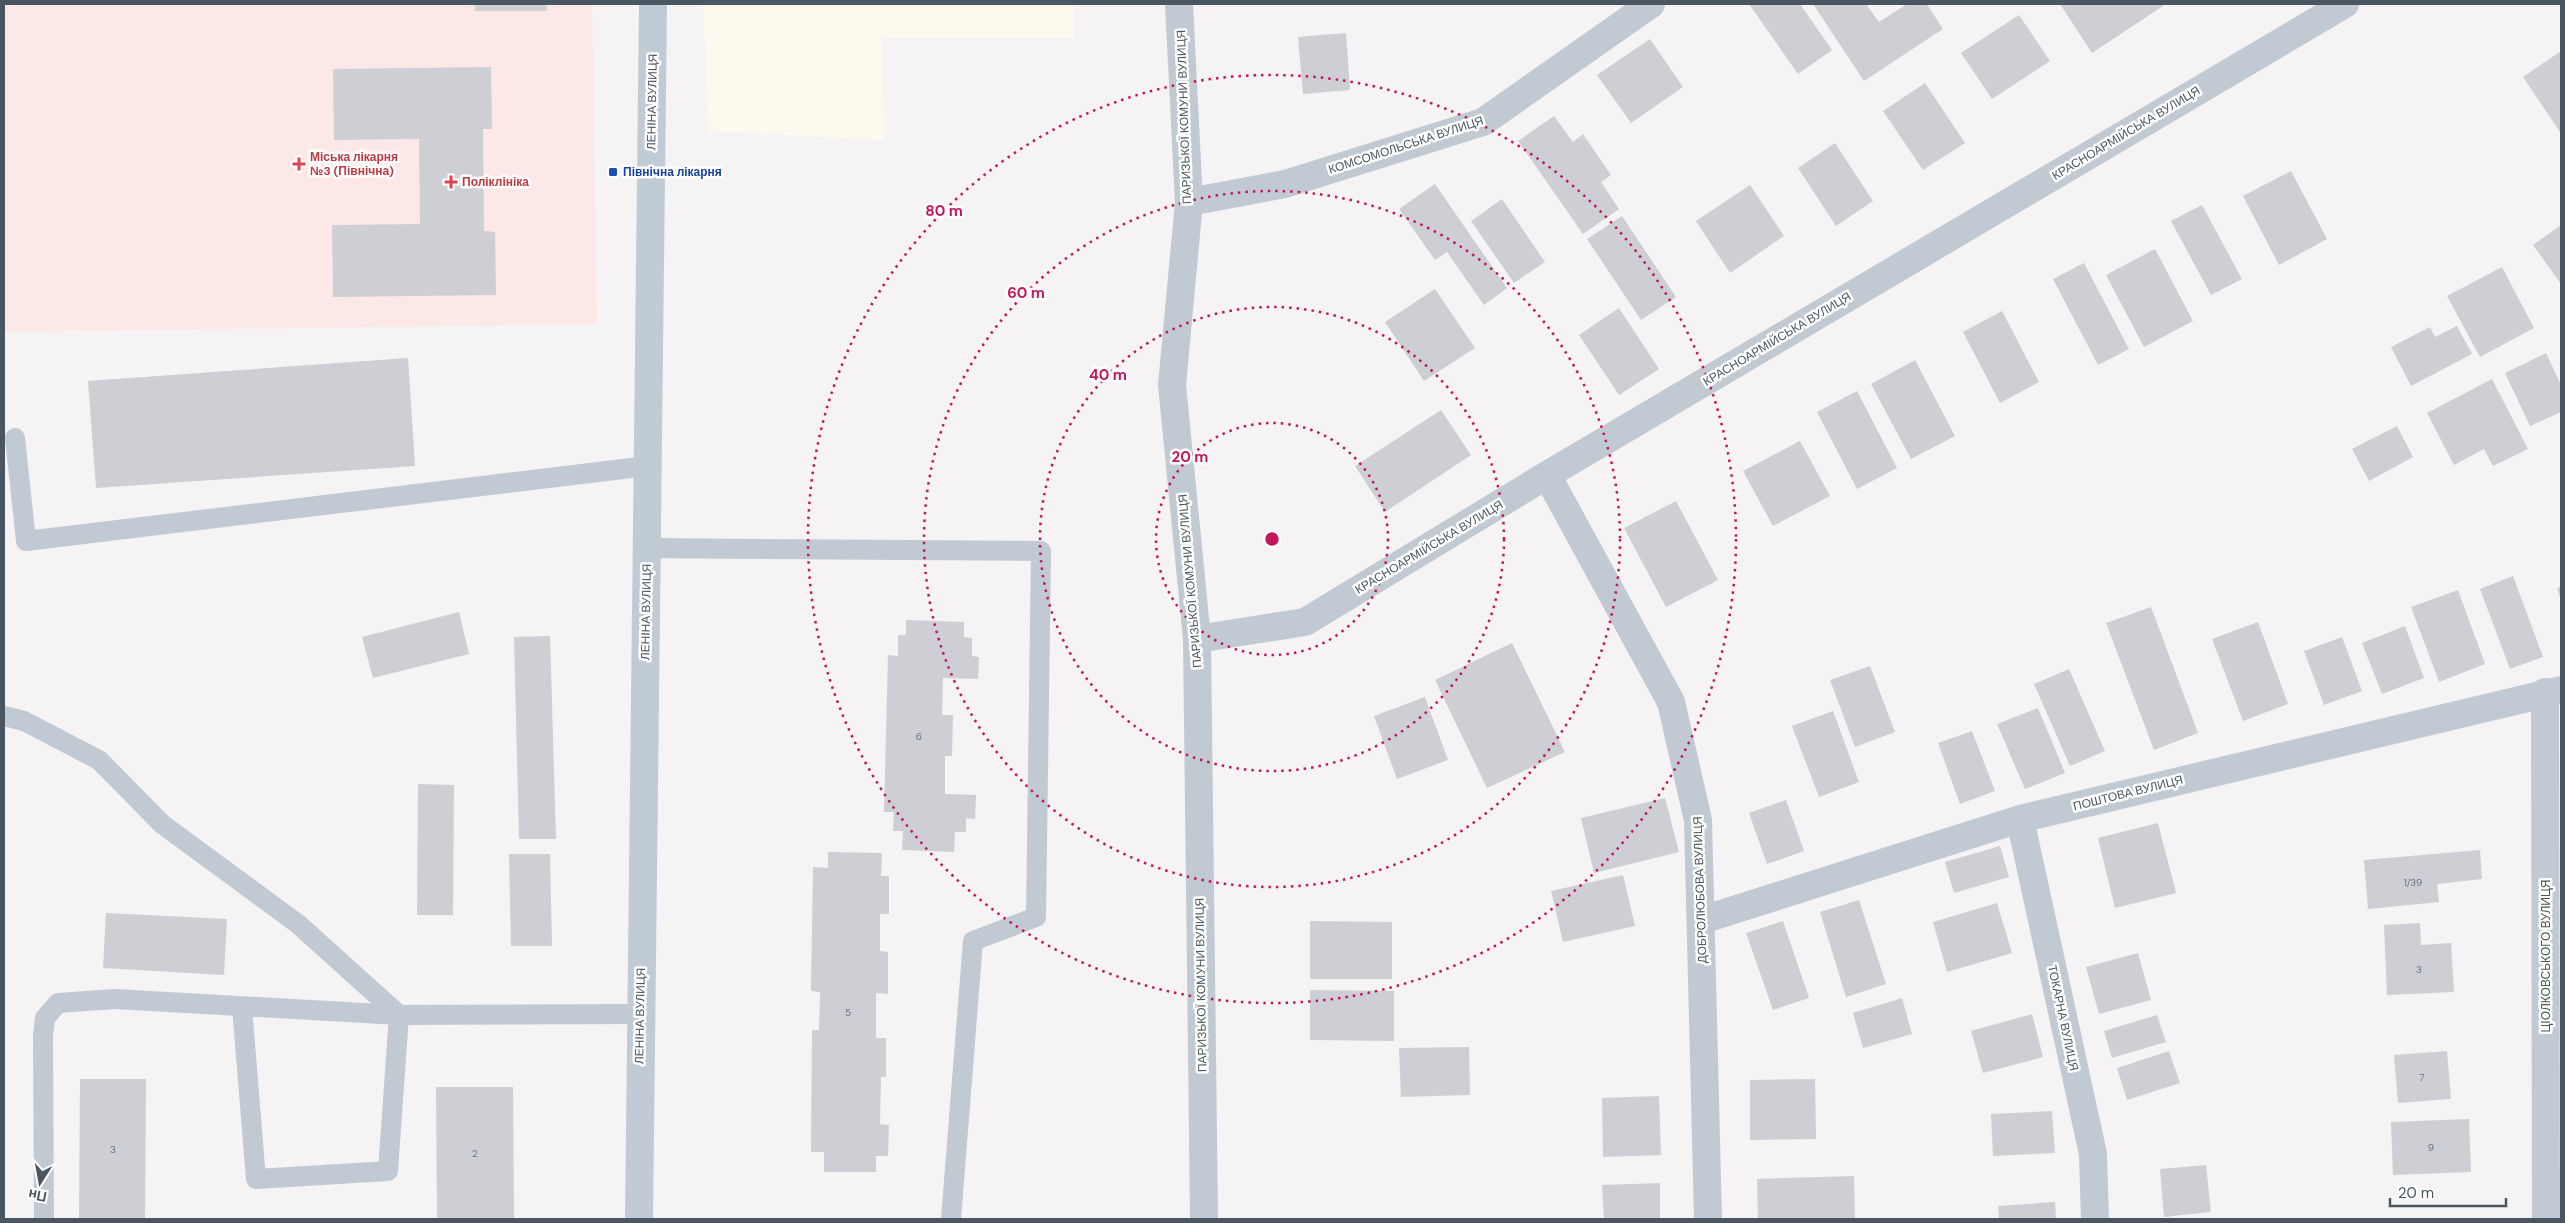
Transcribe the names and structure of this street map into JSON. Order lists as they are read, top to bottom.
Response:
{
  "streets": {
    "main road": ["ЛЕНІНА ВУЛИЦЯ"],
    "street": [
      "ПАРИЗЬКОЇ КОМУНИ ВУЛИЦЯ",
      "КРАСНОАРМІЙСЬКА ВУЛИЦЯ",
      "КОМСОМОЛЬСЬКА ВУЛИЦЯ",
      "ПОШТОВА ВУЛИЦЯ",
      "ДОБРОЛЮБОВА ВУЛИЦЯ",
      "ЦІОЛКОВСЬКОГО ВУЛИЦЯ",
      "ТОКАРНА ВУЛИЦЯ"
    ]
  },
  "crossings": [
    ["ПАРИЗЬКОЇ КОМУНИ ВУЛИЦЯ", "КРАСНОАРМІЙСЬКА ВУЛИЦЯ"],
    ["ПАРИЗЬКОЇ КОМУНИ ВУЛИЦЯ", "КОМСОМОЛЬСЬКА ВУЛИЦЯ"],
    ["КРАСНОАРМІЙСЬКА ВУЛИЦЯ", "ДОБРОЛЮБОВА ВУЛИЦЯ"],
    ["ПОШТОВА ВУЛИЦЯ", "ДОБРОЛЮБОВА ВУЛИЦЯ"],
    ["ПОШТОВА ВУЛИЦЯ", "ЦІОЛКОВСЬКОГО ВУЛИЦЯ"],
    ["ПОШТОВА ВУЛИЦЯ", "ТОКАРНА ВУЛИЦЯ"]
  ],
  "places": {
    "health": ["Міська лікарня №3 (Північна)", "Поліклініка"],
    "transit": ["Північна лікарня"]
  },
  "house_numbers": [
    "6",
    "1/39",
    "3",
    "5",
    "7",
    "9",
    "3",
    "2"
  ],
  "scale_bar": "20 m",
  "north": "bottom",
  "rings": [
    "80 m",
    "60 m",
    "40 m",
    "20 m"
  ]
}
